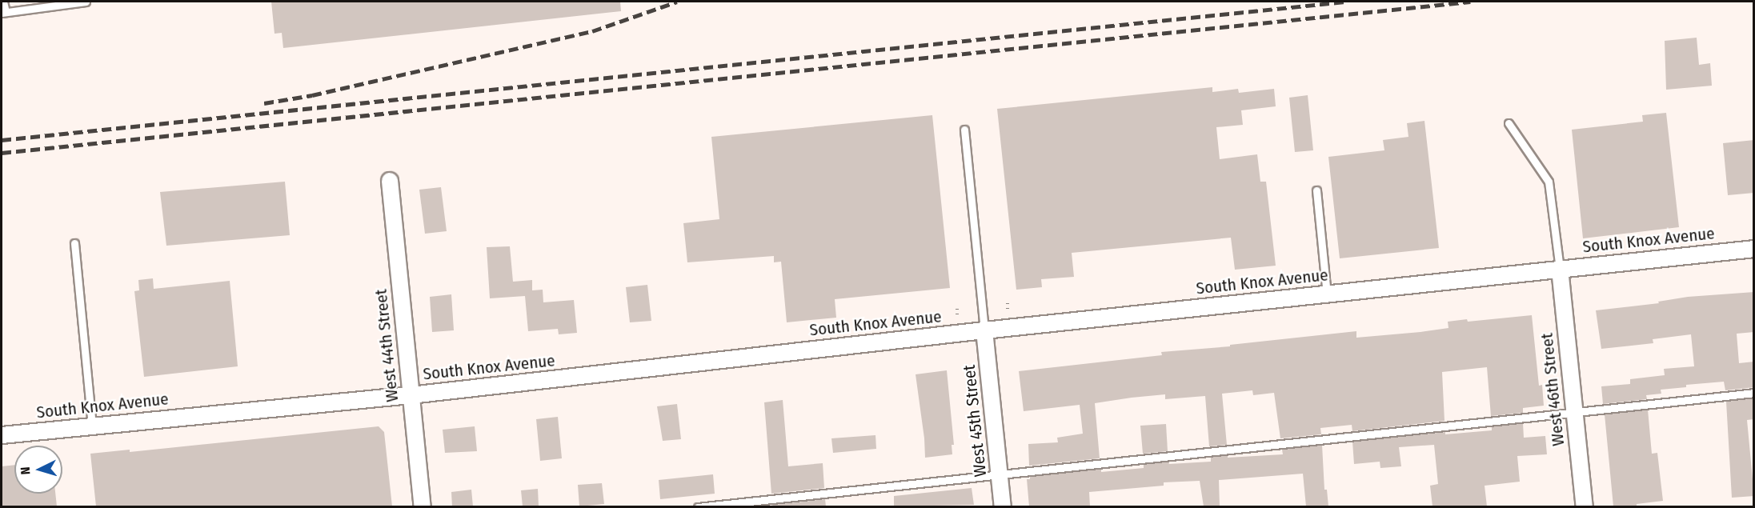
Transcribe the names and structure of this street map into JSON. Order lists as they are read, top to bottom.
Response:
{
  "streets": {
    "street": [
      "South Knox Avenue",
      "West 44th Street",
      "West 46th Street",
      "West 45th Street"
    ]
  },
  "crossings": [
    ["South Knox Avenue", "West 44th Street"],
    ["South Knox Avenue", "West 46th Street"],
    ["South Knox Avenue", "West 45th Street"]
  ],
  "north": "left"
}
